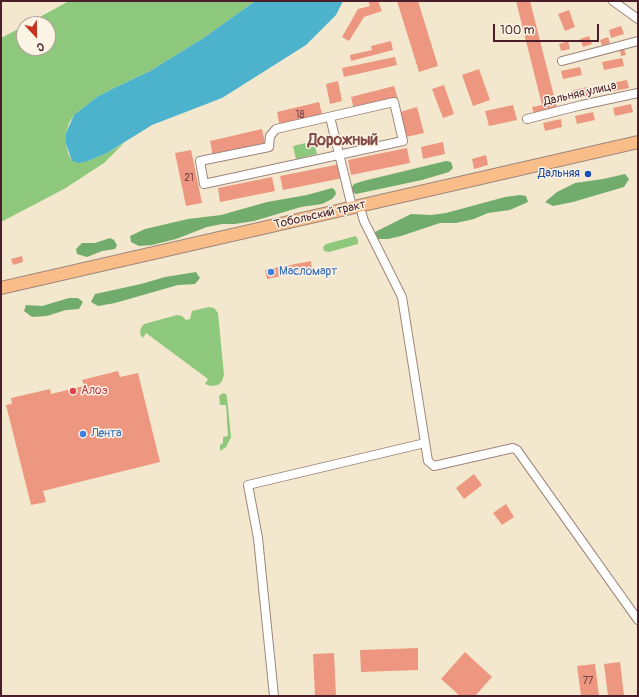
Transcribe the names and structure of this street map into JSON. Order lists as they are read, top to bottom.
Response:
{
  "streets": {
    "main road": ["Тобольский тракт"],
    "street": ["Дальняя улица"]
  },
  "districts": ["Дорожный"],
  "places": [
    "Дальняя",
    "Масломарт",
    "Алоэ",
    "Лента"
  ],
  "house_numbers": ["18", "21", "77"],
  "scale_bar": "100 m",
  "north": "bottom"
}
